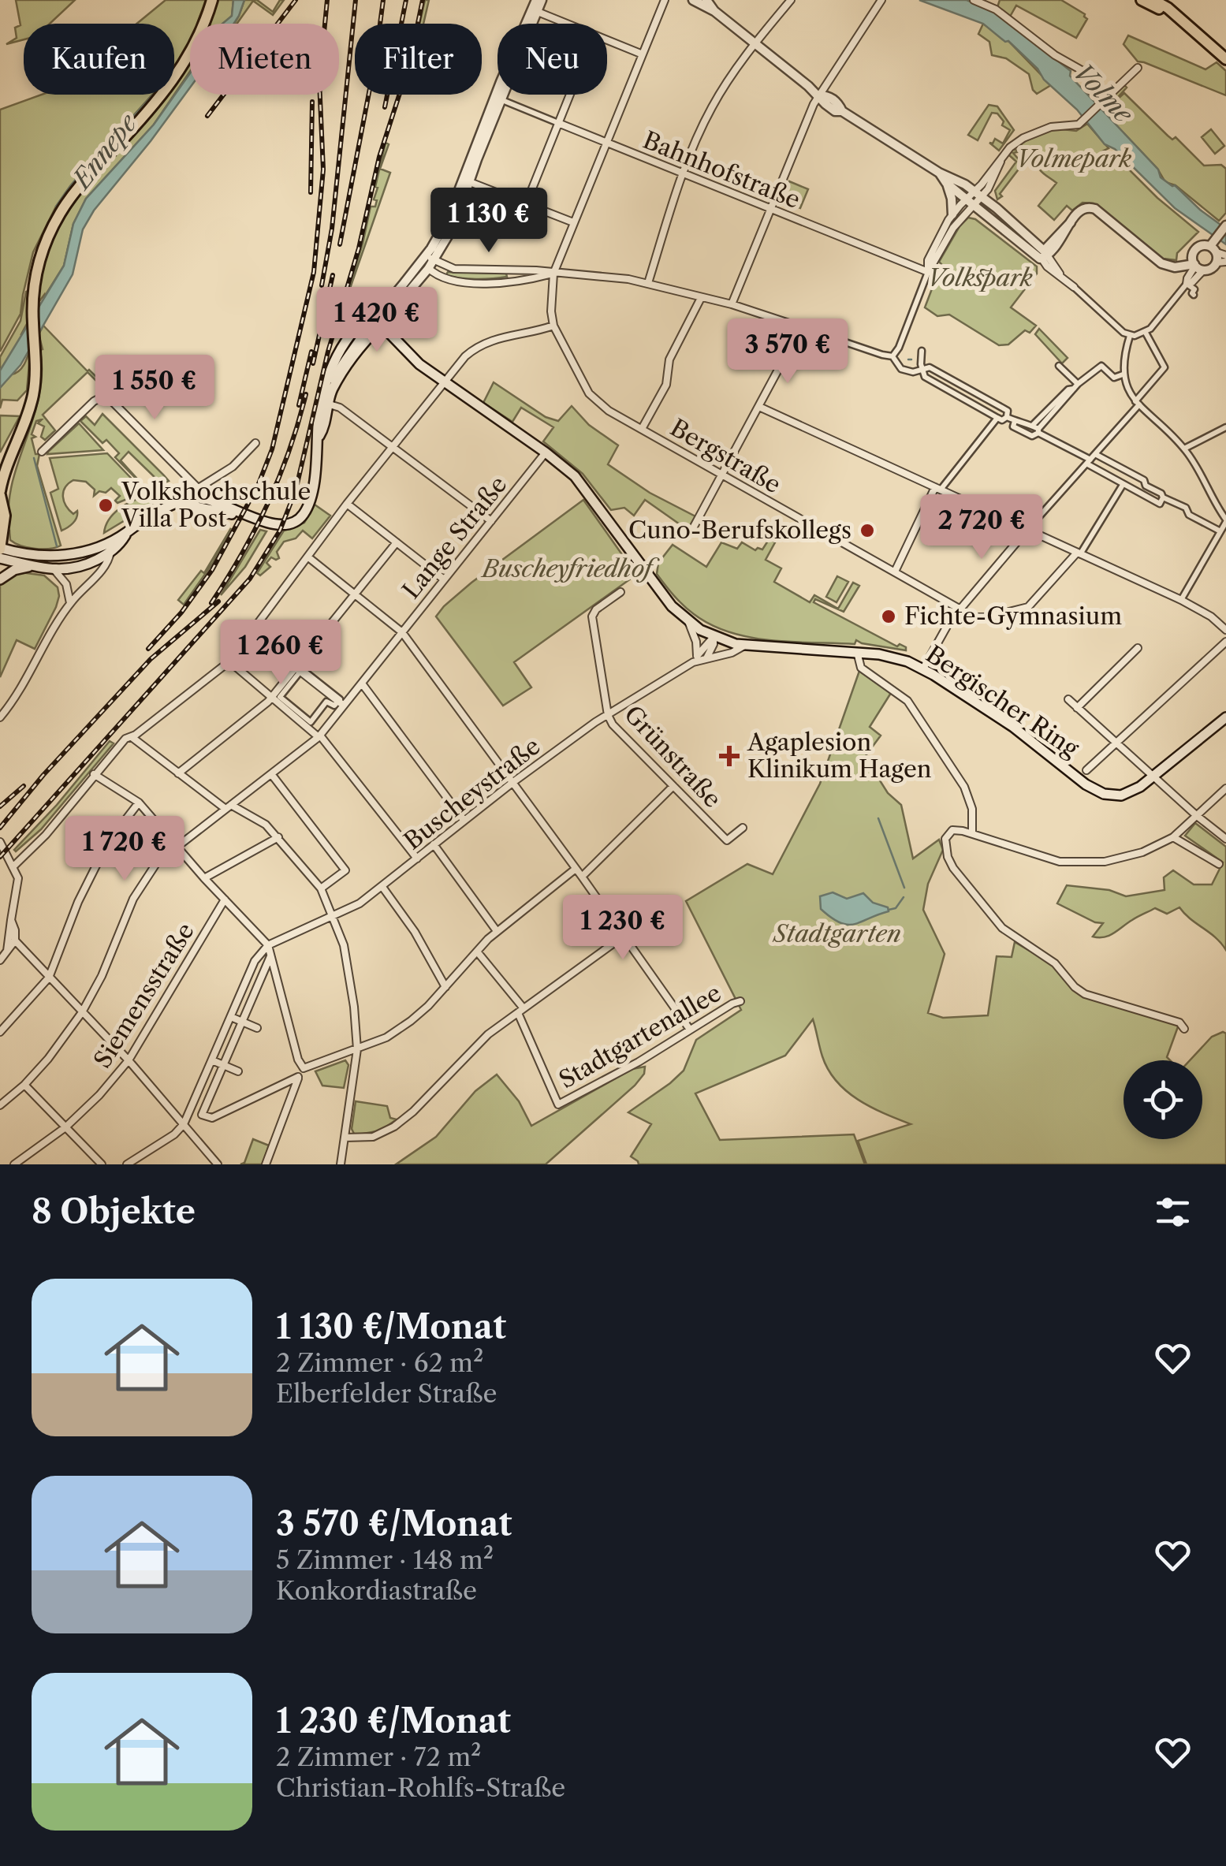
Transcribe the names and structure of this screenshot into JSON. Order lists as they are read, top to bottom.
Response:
{
  "streets": {
    "main road": ["Bergischer Ring"],
    "street": [
      "Bahnhofstraße",
      "Bergstraße",
      "Lange Straße",
      "Grünstraße",
      "Buscheystraße",
      "Siemensstraße",
      "Stadtgartenallee"
    ]
  },
  "crossings": [
    ["Bahnhofstraße", "Bergstraße"],
    ["Lange Straße", "Bergischer Ring"],
    ["Bergischer Ring", "Buscheystraße"],
    ["Grünstraße", "Buscheystraße"]
  ],
  "water": ["Volme", "Ennepe"],
  "parks": [
    "Volmepark",
    "Volkspark",
    "Buscheyfriedhof",
    "Stadtgarten"
  ],
  "places": {
    "other": ["Volkshochschule Villa Post", "Cuno-Berufskollegs", "Fichte-Gymnasium"],
    "health": ["Agaplesion Klinikum Hagen"]
  },
  "page": {
    "chip": [
      "Kaufen",
      "Mieten",
      "Filter",
      "Neu"
    ],
    "price": [
      "1 130 €",
      "1 420 €",
      "3 570 €",
      "1 550 €",
      "2 720 €",
      "1 260 €",
      "1 720 €",
      "1 230 €"
    ],
    "heading": "8 Objekte",
    "list": [
      {
        "name": "1 130 €/Monat",
        "note": "2 Zimmer · 62 m² · Elberfelder Straße"
      },
      {
        "name": "3 570 €/Monat",
        "note": "5 Zimmer · 148 m² · Konkordiastraße"
      },
      {
        "name": "1 230 €/Monat",
        "note": "2 Zimmer · 72 m² · Christian-Rohlfs-Straße"
      }
    ]
  }
}
